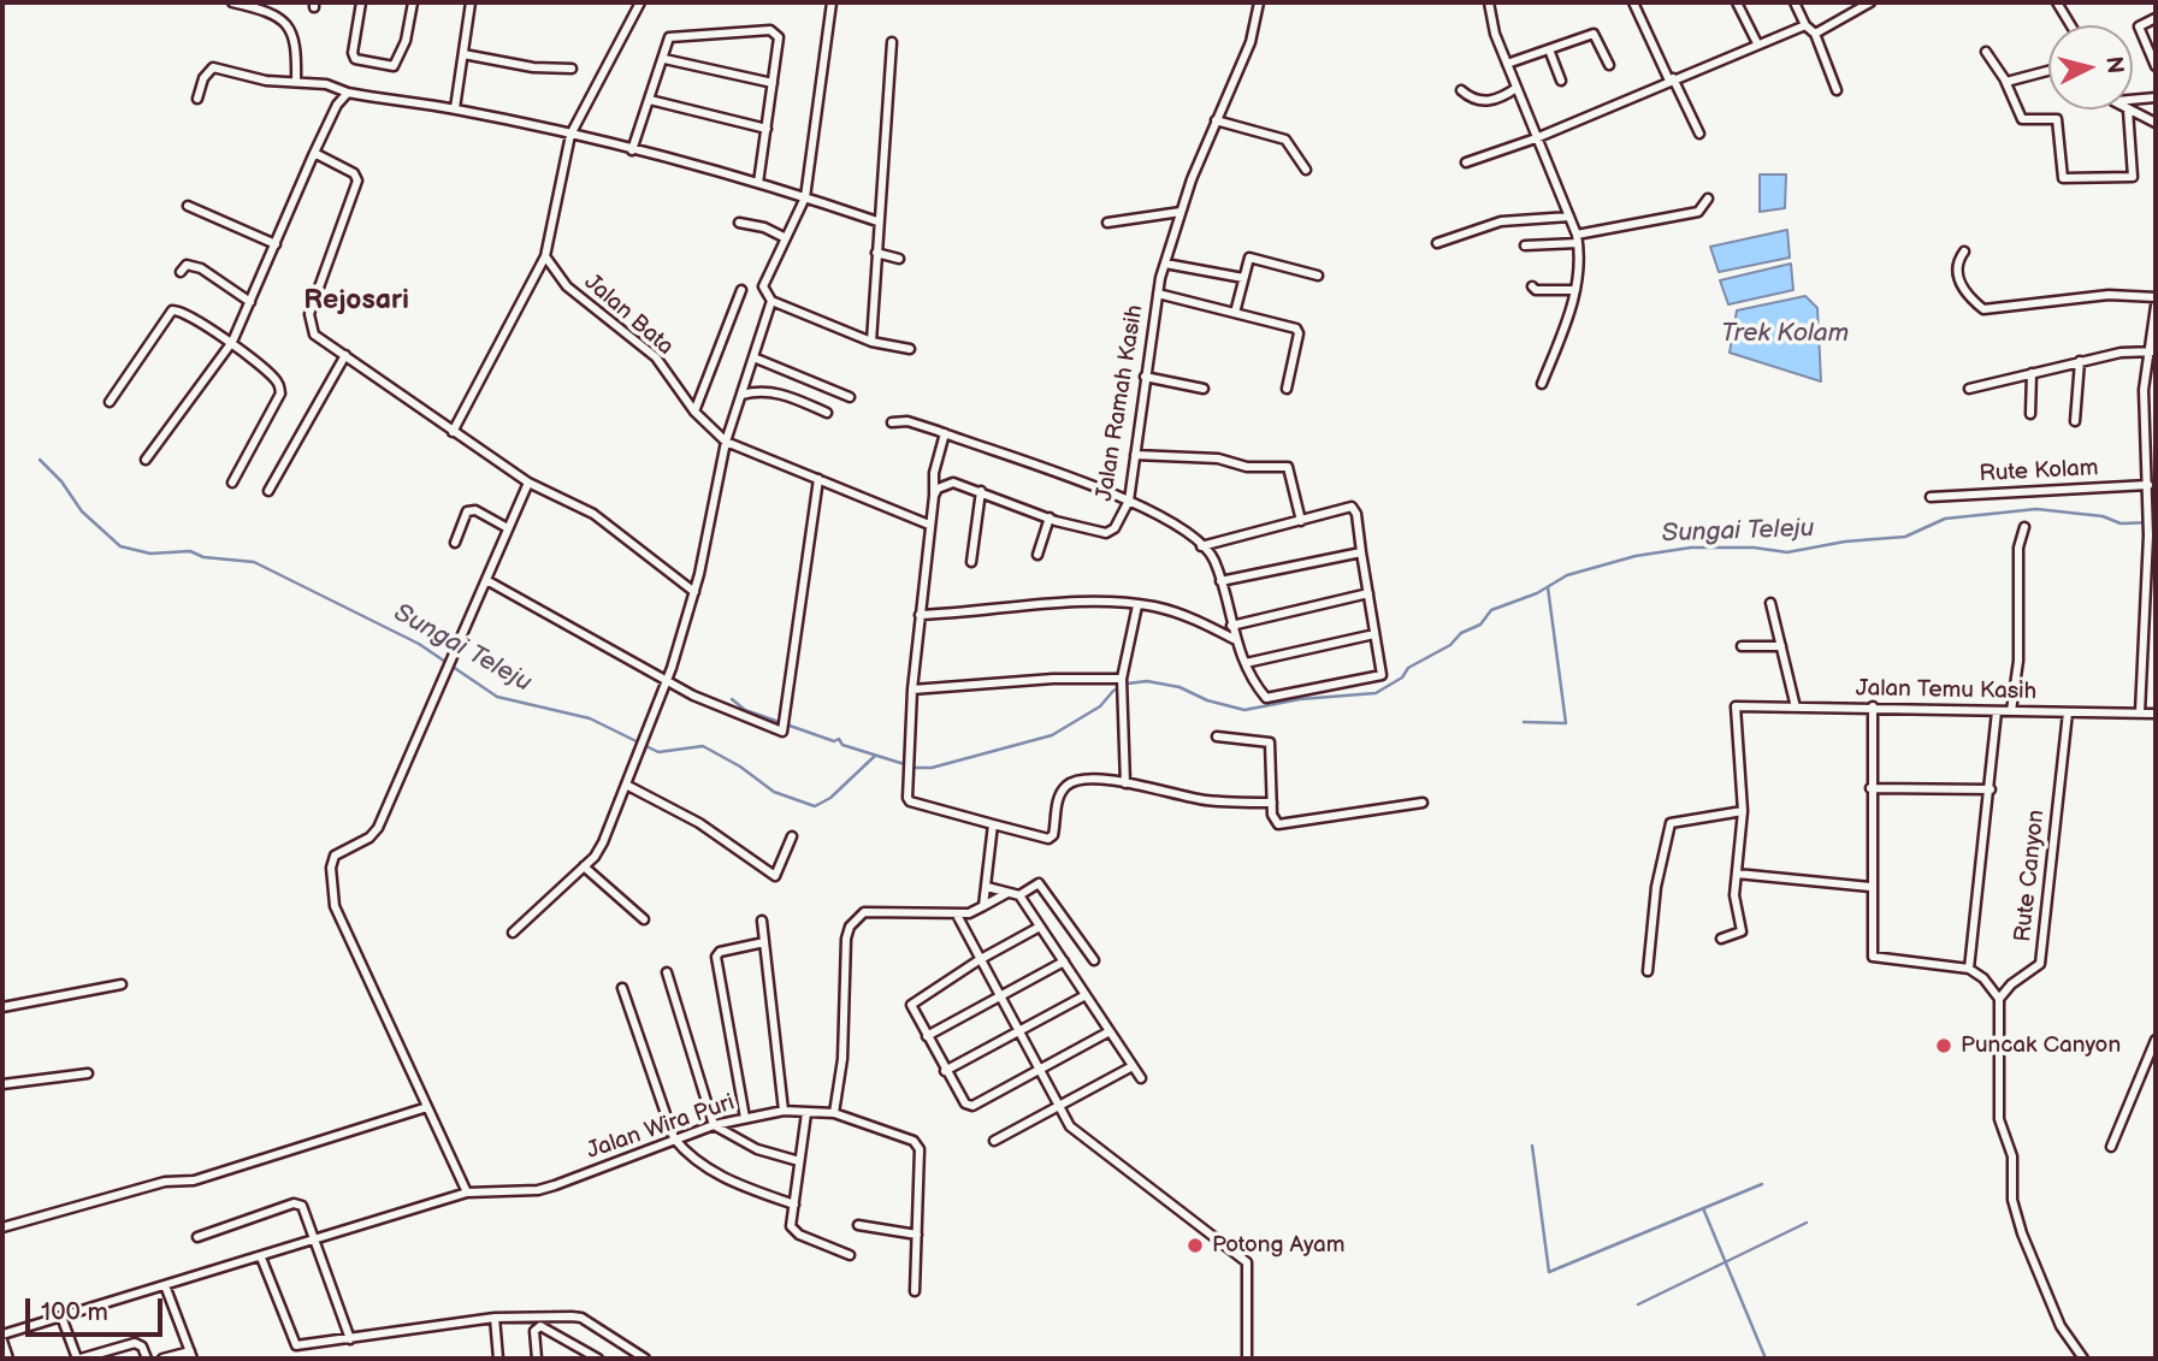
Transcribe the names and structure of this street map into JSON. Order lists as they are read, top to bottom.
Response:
{
  "streets": {
    "street": [
      "Jalan Bata",
      "Jalan Ramah Kasih",
      "Rute Kolam",
      "Jalan Temu Kasih",
      "Rute Canyon",
      "Jalan Wira Puri"
    ]
  },
  "crossings": [
    ["Jalan Temu Kasih", "Rute Canyon"]
  ],
  "districts": ["Rejosari"],
  "water": ["Trek Kolam", "Sungai Teleju"],
  "places": ["Puncak Canyon", "Potong Ayam"],
  "scale_bar": "100 m",
  "north": "right"
}
